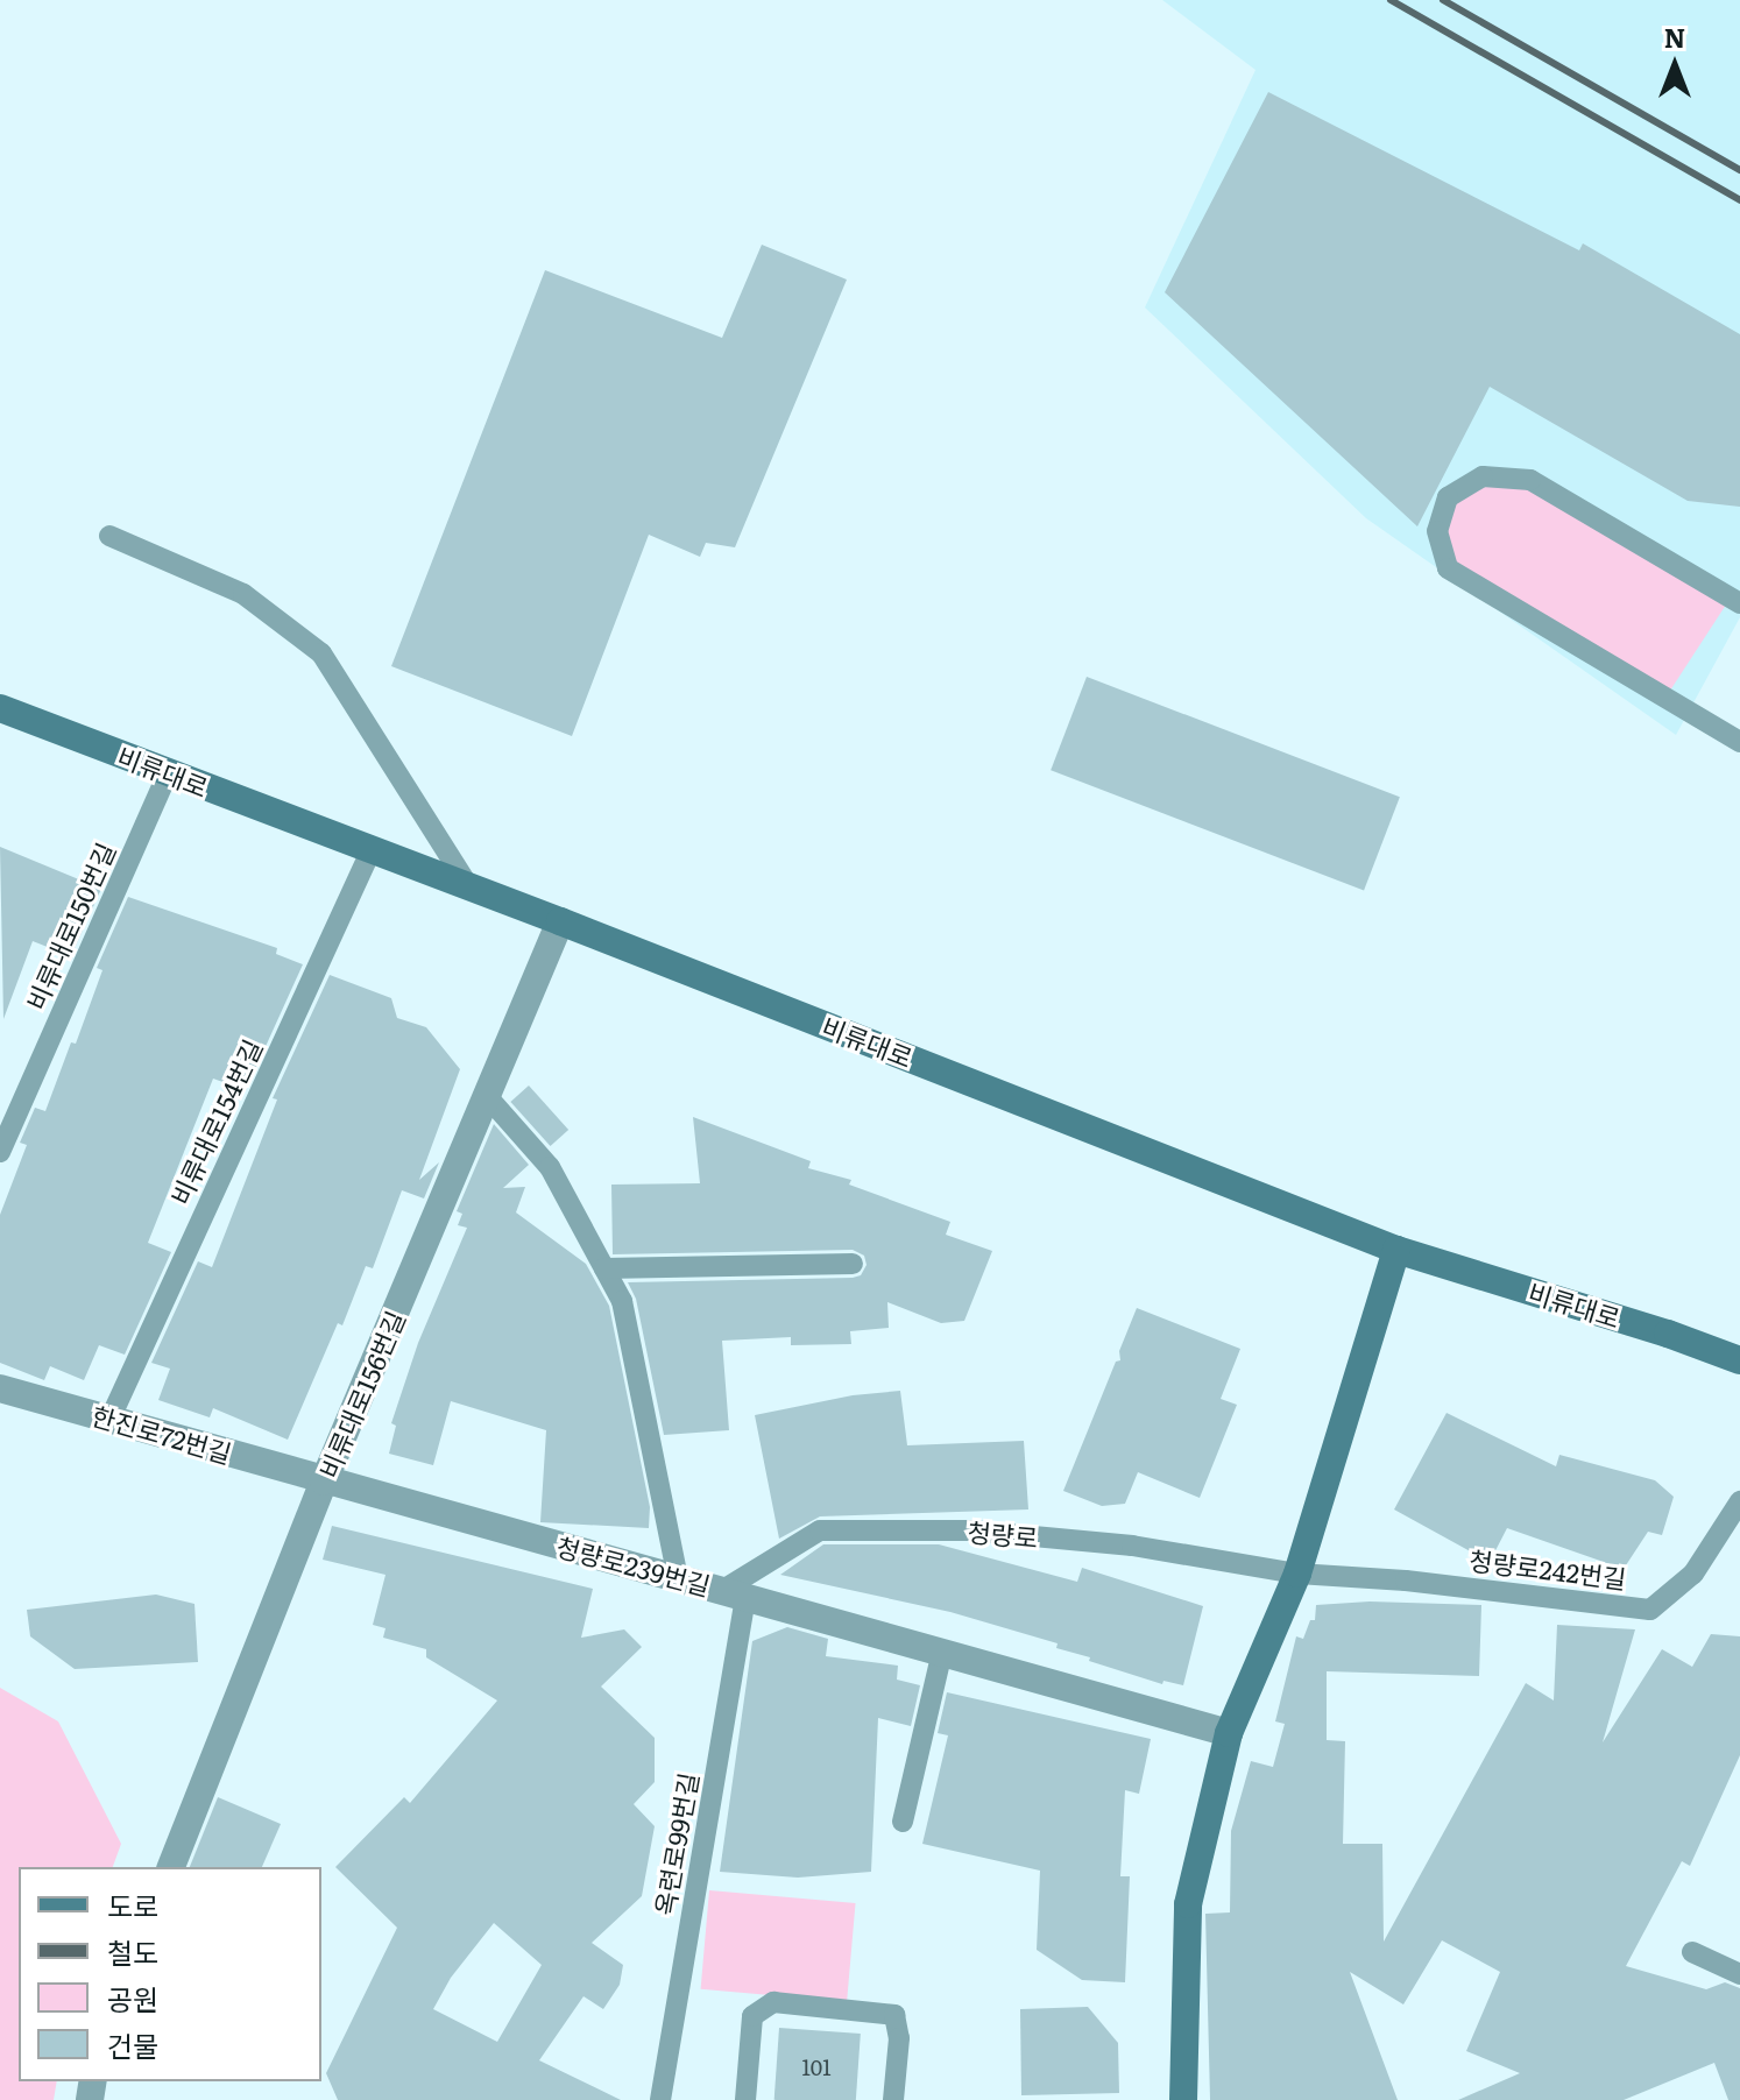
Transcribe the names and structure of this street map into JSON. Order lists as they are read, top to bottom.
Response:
{
  "streets": {
    "main road": ["비류대로"],
    "street": ["비류대로156번길", "한진로72번길", "청량로239번길"],
    "lane": [
      "비류대로150번길",
      "비류대로154번길",
      "청량로",
      "청량로242번길",
      "옥련로99번길"
    ]
  },
  "crossings": [
    ["비류대로", "비류대로150번길"],
    ["비류대로", "비류대로154번길"],
    ["비류대로", "비류대로156번길"],
    ["비류대로154번길", "한진로72번길"],
    ["비류대로156번길", "한진로72번길"],
    ["비류대로156번길", "청량로239번길"],
    ["한진로72번길", "청량로239번길"],
    ["청량로", "청량로239번길"],
    ["청량로", "청량로242번길"],
    ["청량로", "옥련로99번길"],
    ["청량로239번길", "옥련로99번길"]
  ],
  "house_numbers": ["101"],
  "legend": [
    "도로",
    "철도",
    "공원",
    "건물"
  ],
  "north": "top"
}
